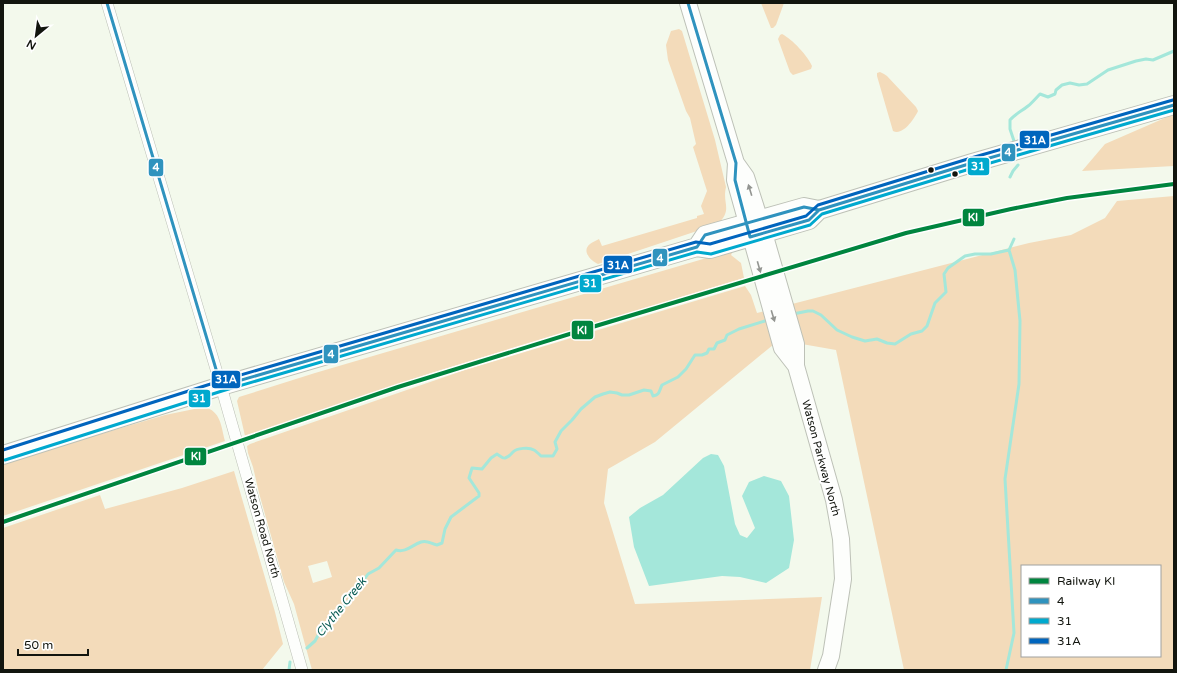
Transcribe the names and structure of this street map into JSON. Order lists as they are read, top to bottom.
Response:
{
  "streets": {
    "main road": ["Watson Parkway North"],
    "street": ["Watson Road North"]
  },
  "water": ["Clythe Creek"],
  "lines": [
    "transit line 4",
    "transit line 31A",
    "transit line 31",
    "rail line KI"
  ],
  "legend": [
    "Railway KI",
    "4",
    "31",
    "31A"
  ],
  "scale_bar": "50 m",
  "north": "bottom left"
}
